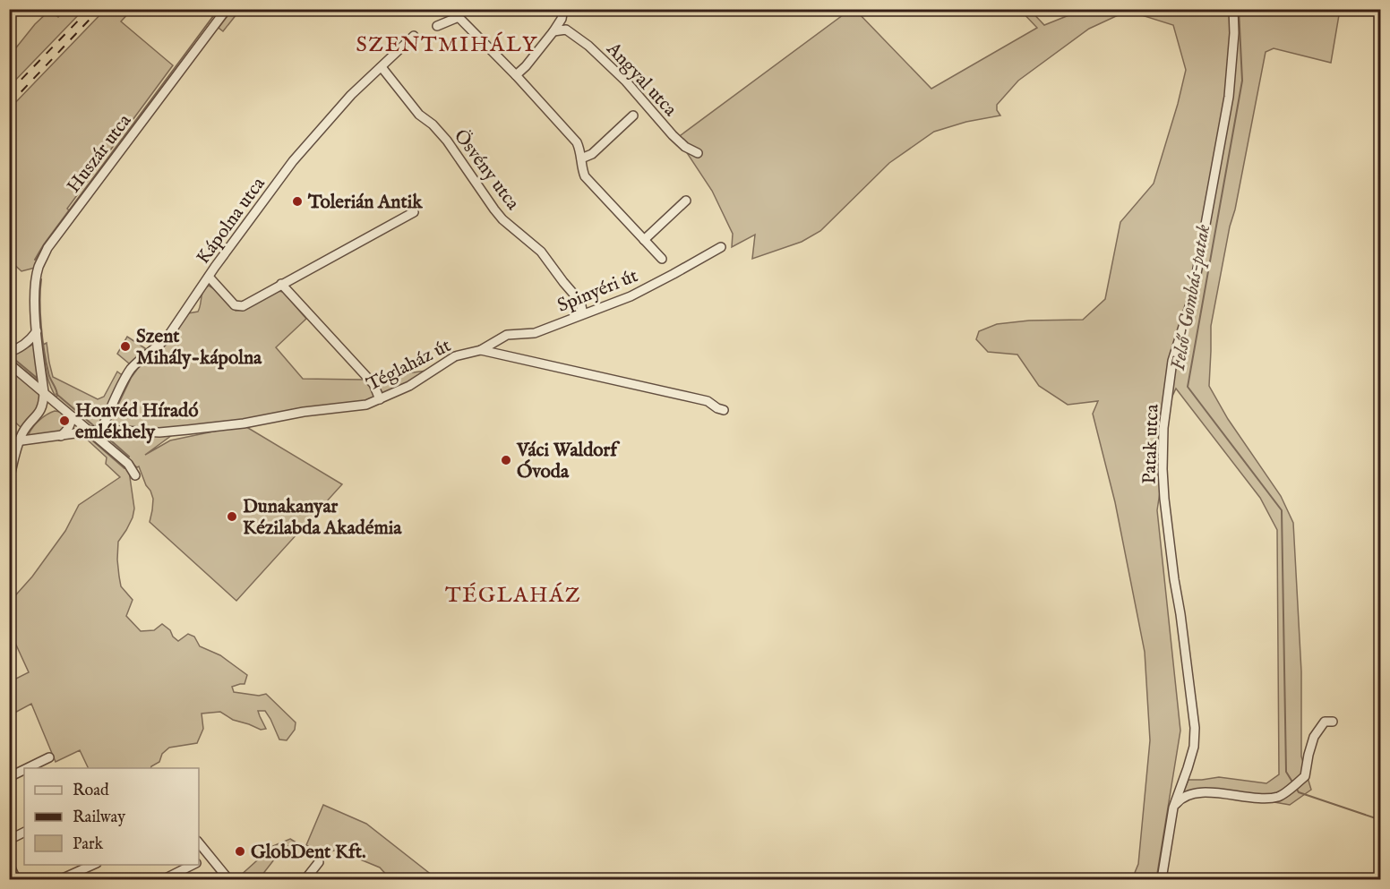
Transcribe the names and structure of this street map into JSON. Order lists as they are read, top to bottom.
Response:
{
  "streets": {
    "street": [
      "Angyal utca",
      "Huszár utca",
      "Ösvény utca",
      "Kápolna utca",
      "Spinyéri út",
      "Téglaház út",
      "Patak utca"
    ]
  },
  "crossings": [
    ["Ösvény utca", "Kápolna utca"],
    ["Ösvény utca", "Spinyéri út"],
    ["Kápolna utca", "Téglaház út"],
    ["Spinyéri út", "Téglaház út"]
  ],
  "districts": ["SZENTMIHÁLY", "TÉGLAHÁZ"],
  "water": ["Felső-Gombás-patak"],
  "places": [
    "Tolerián Antik",
    "Szent Mihály-kápolna",
    "Honvéd Híradó emlékhely",
    "Váci Waldorf Óvoda",
    "Dunakanyar Kézilabda Akadémia",
    "GlobDent Kft."
  ],
  "legend": ["Road", "Railway", "Park"]
}
